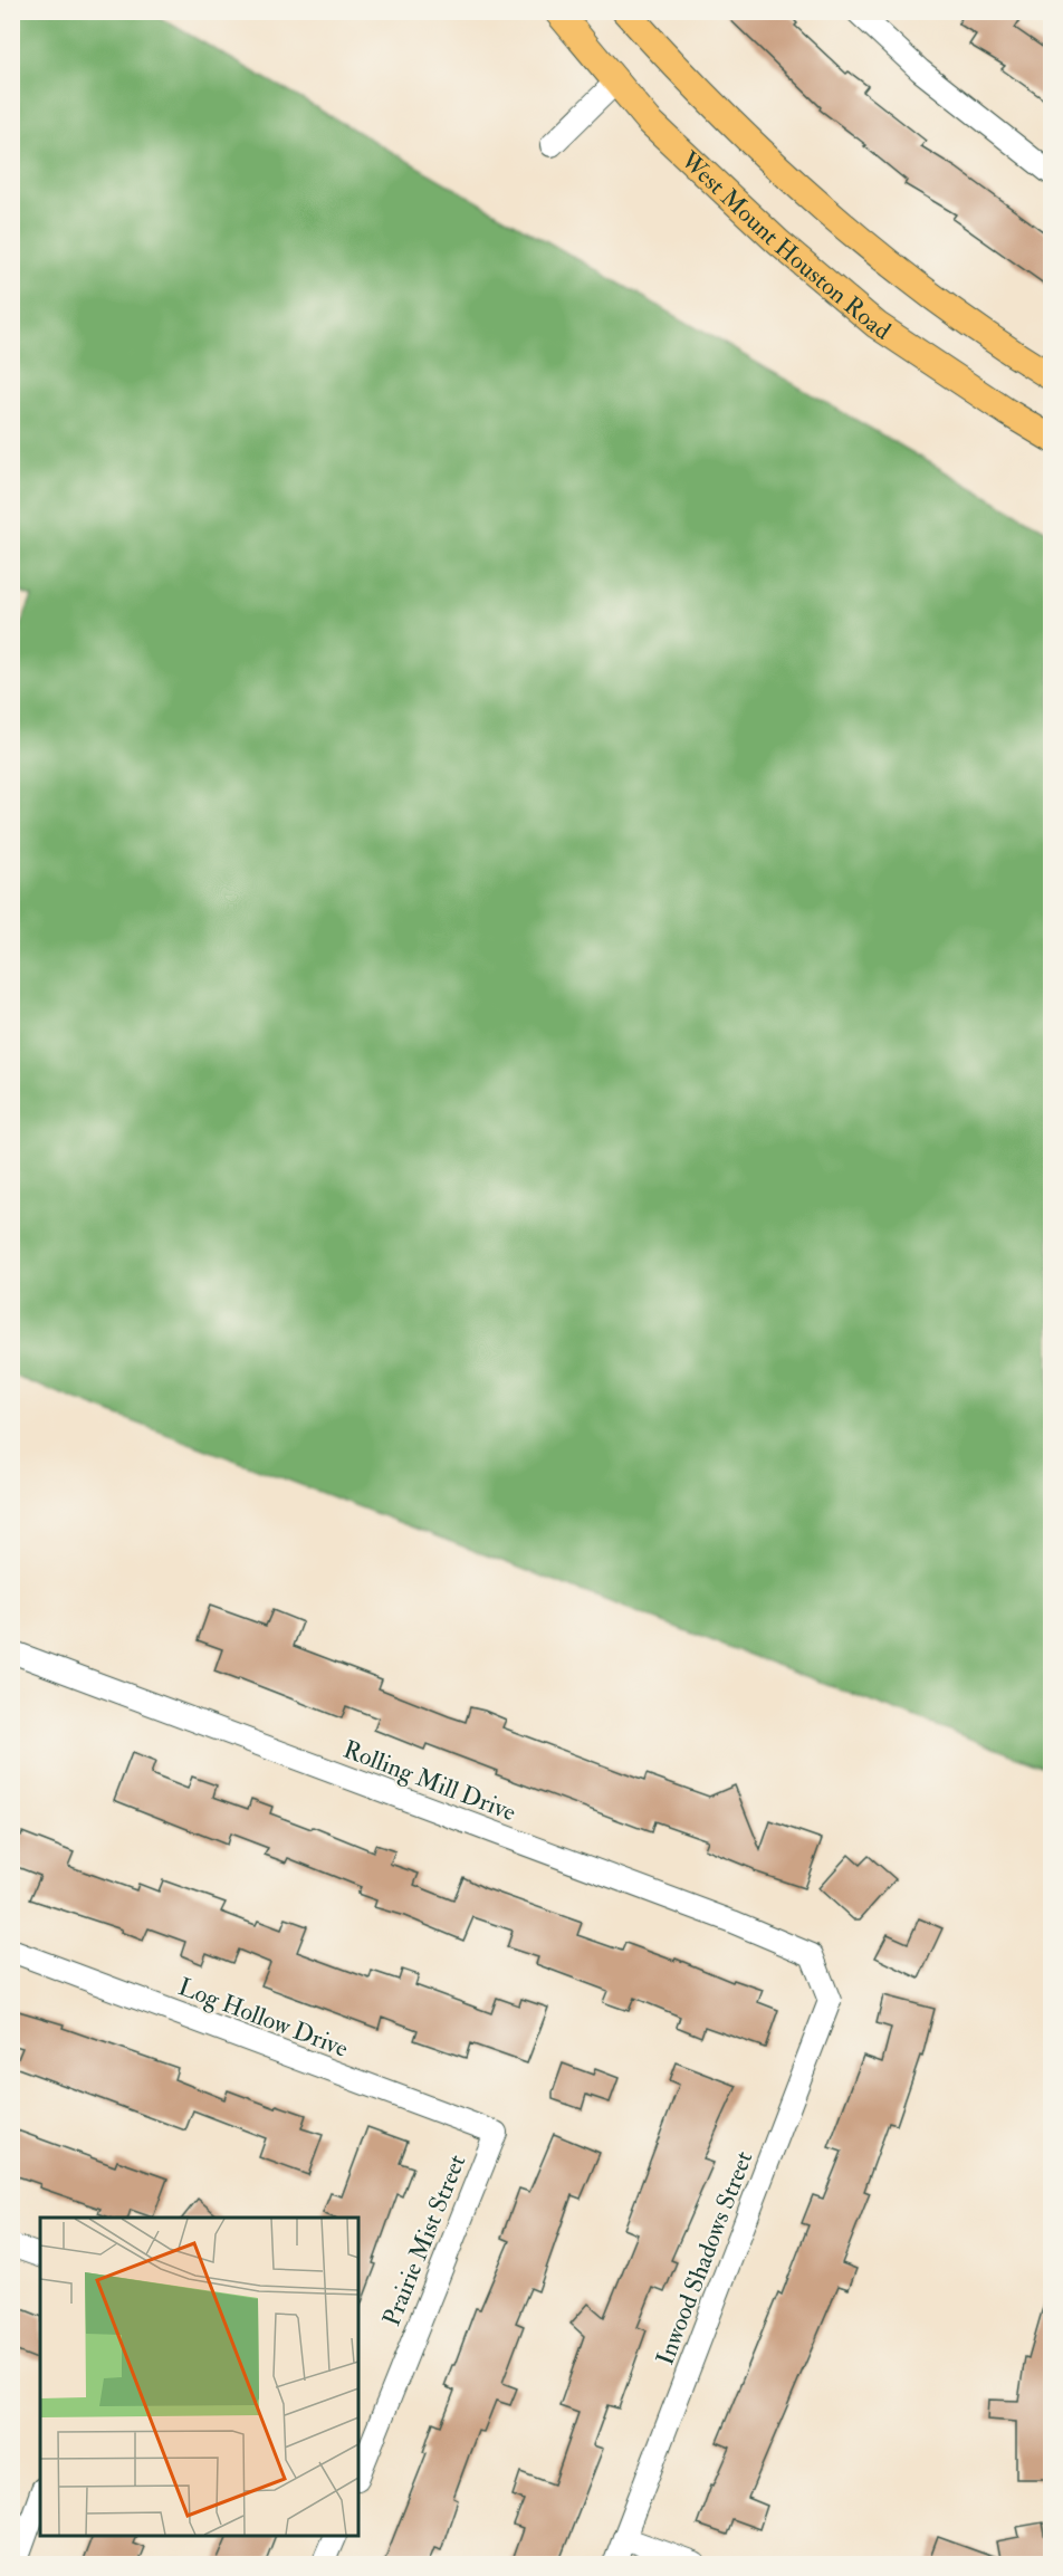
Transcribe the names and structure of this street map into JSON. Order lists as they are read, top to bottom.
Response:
{
  "streets": {
    "main road": ["West Mount Houston Road"],
    "street": [
      "Rolling Mill Drive",
      "Log Hollow Drive",
      "Prairie Mist Street",
      "Inwood Shadows Street"
    ]
  },
  "crossings": [
    ["Rolling Mill Drive", "Inwood Shadows Street"],
    ["Log Hollow Drive", "Prairie Mist Street"]
  ]
}
